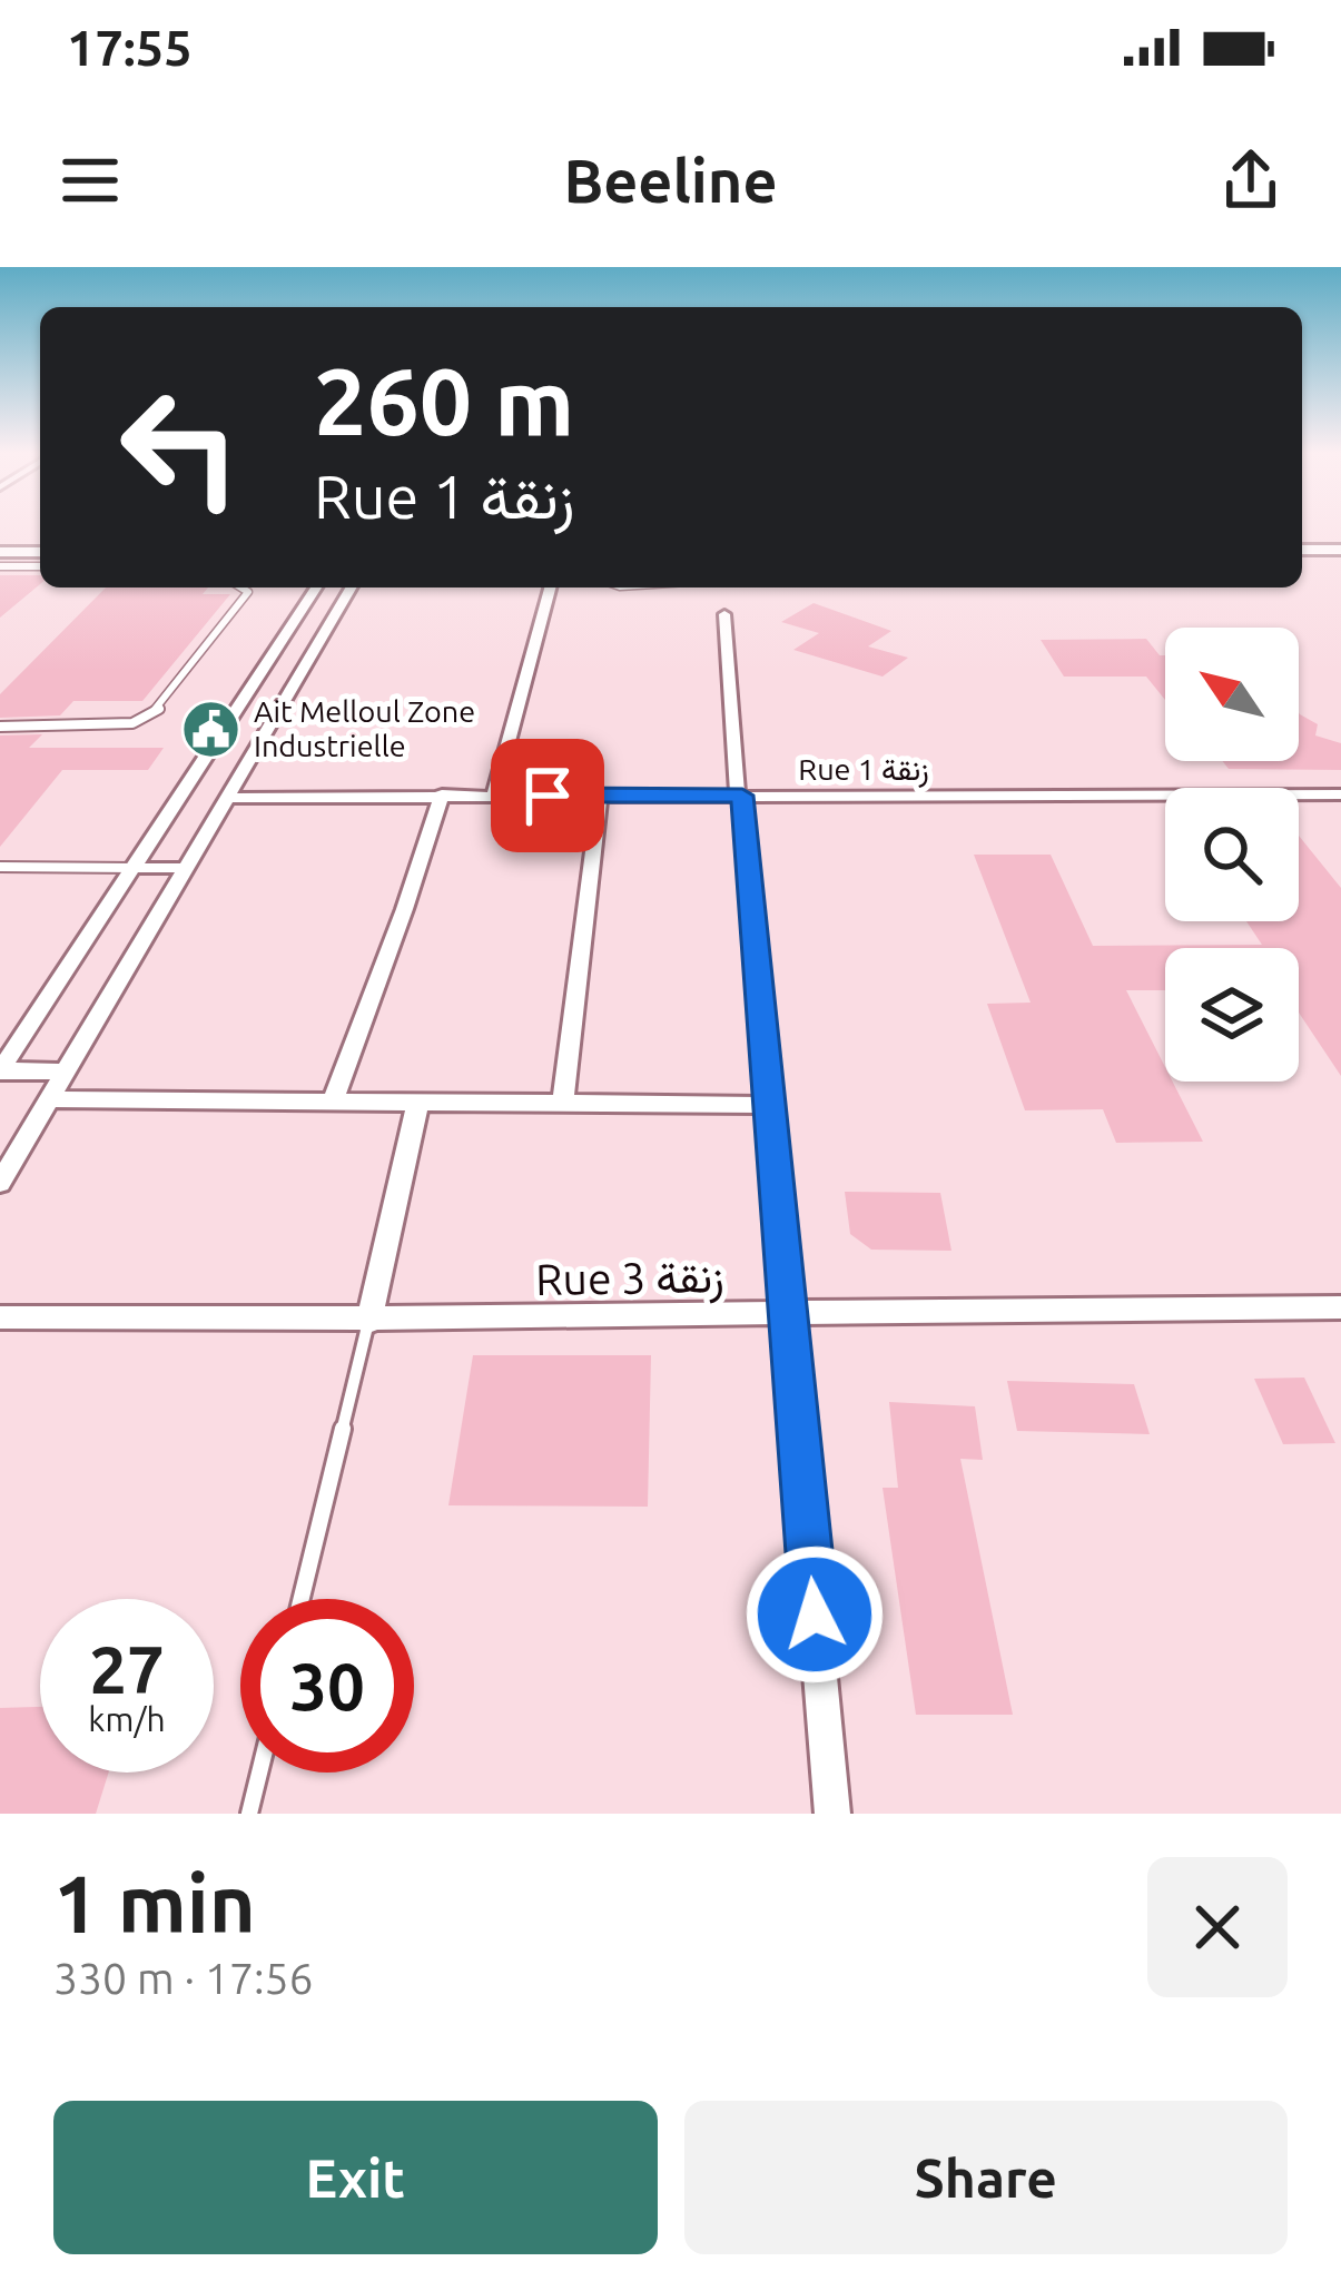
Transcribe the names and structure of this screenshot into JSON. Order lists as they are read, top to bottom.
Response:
{
  "streets": {
    "street": ["Rue 1 زنقة", "Rue 3 زنقة"]
  },
  "places": {
    "public building": ["Ait Melloul Zone Industrielle"]
  },
  "north": "top left",
  "page": {
    "status": "17:55",
    "header": "Beeline",
    "turn": ["260 m", "Rue 1 زنقة"],
    "speed": "27 km/h",
    "limit": "30",
    "heading": ["1 min", "330 m · 17:56"],
    "buttons": ["Exit", "Share"]
  }
}
